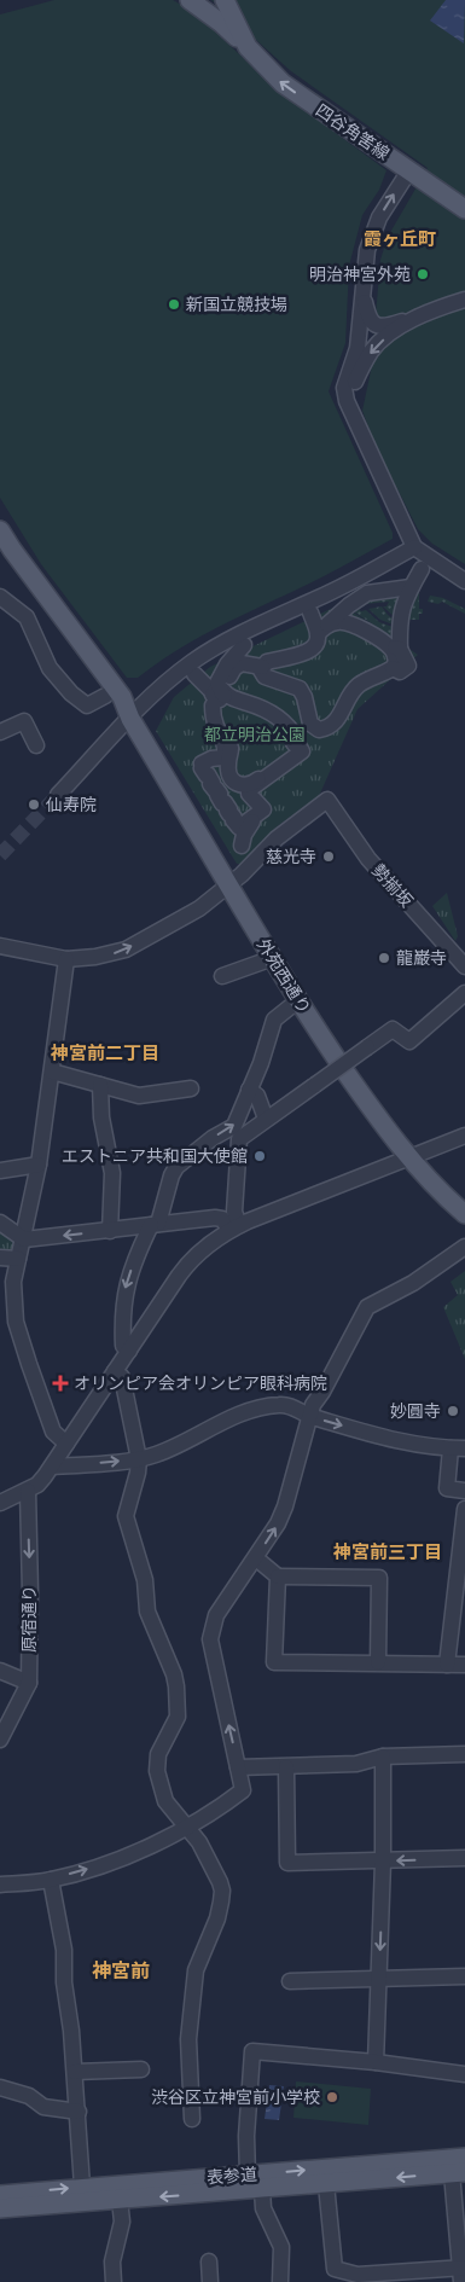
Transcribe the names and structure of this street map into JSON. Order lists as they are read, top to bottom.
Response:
{
  "streets": {
    "main road": ["四谷角筈線", "外苑西通り", "表参道"],
    "street": ["勢揃坂", "原宿通り"]
  },
  "crossings": [
    ["勢揃坂", "外苑西通り"]
  ],
  "one_way": ["四谷角筈線"],
  "districts": [
    "霞ヶ丘町",
    "神宮前二丁目",
    "神宮前三丁目",
    "神宮前"
  ],
  "parks": ["都立明治公園"],
  "places": {
    "other": [
      "明治神宮外苑",
      "新国立競技場",
      "仙寿院",
      "慈光寺",
      "龍巌寺",
      "エストニア共和国大使館",
      "妙圓寺",
      "渋谷区立神宮前小学校"
    ],
    "health": ["オリンピア会オリンピア眼科病院"]
  }
}
